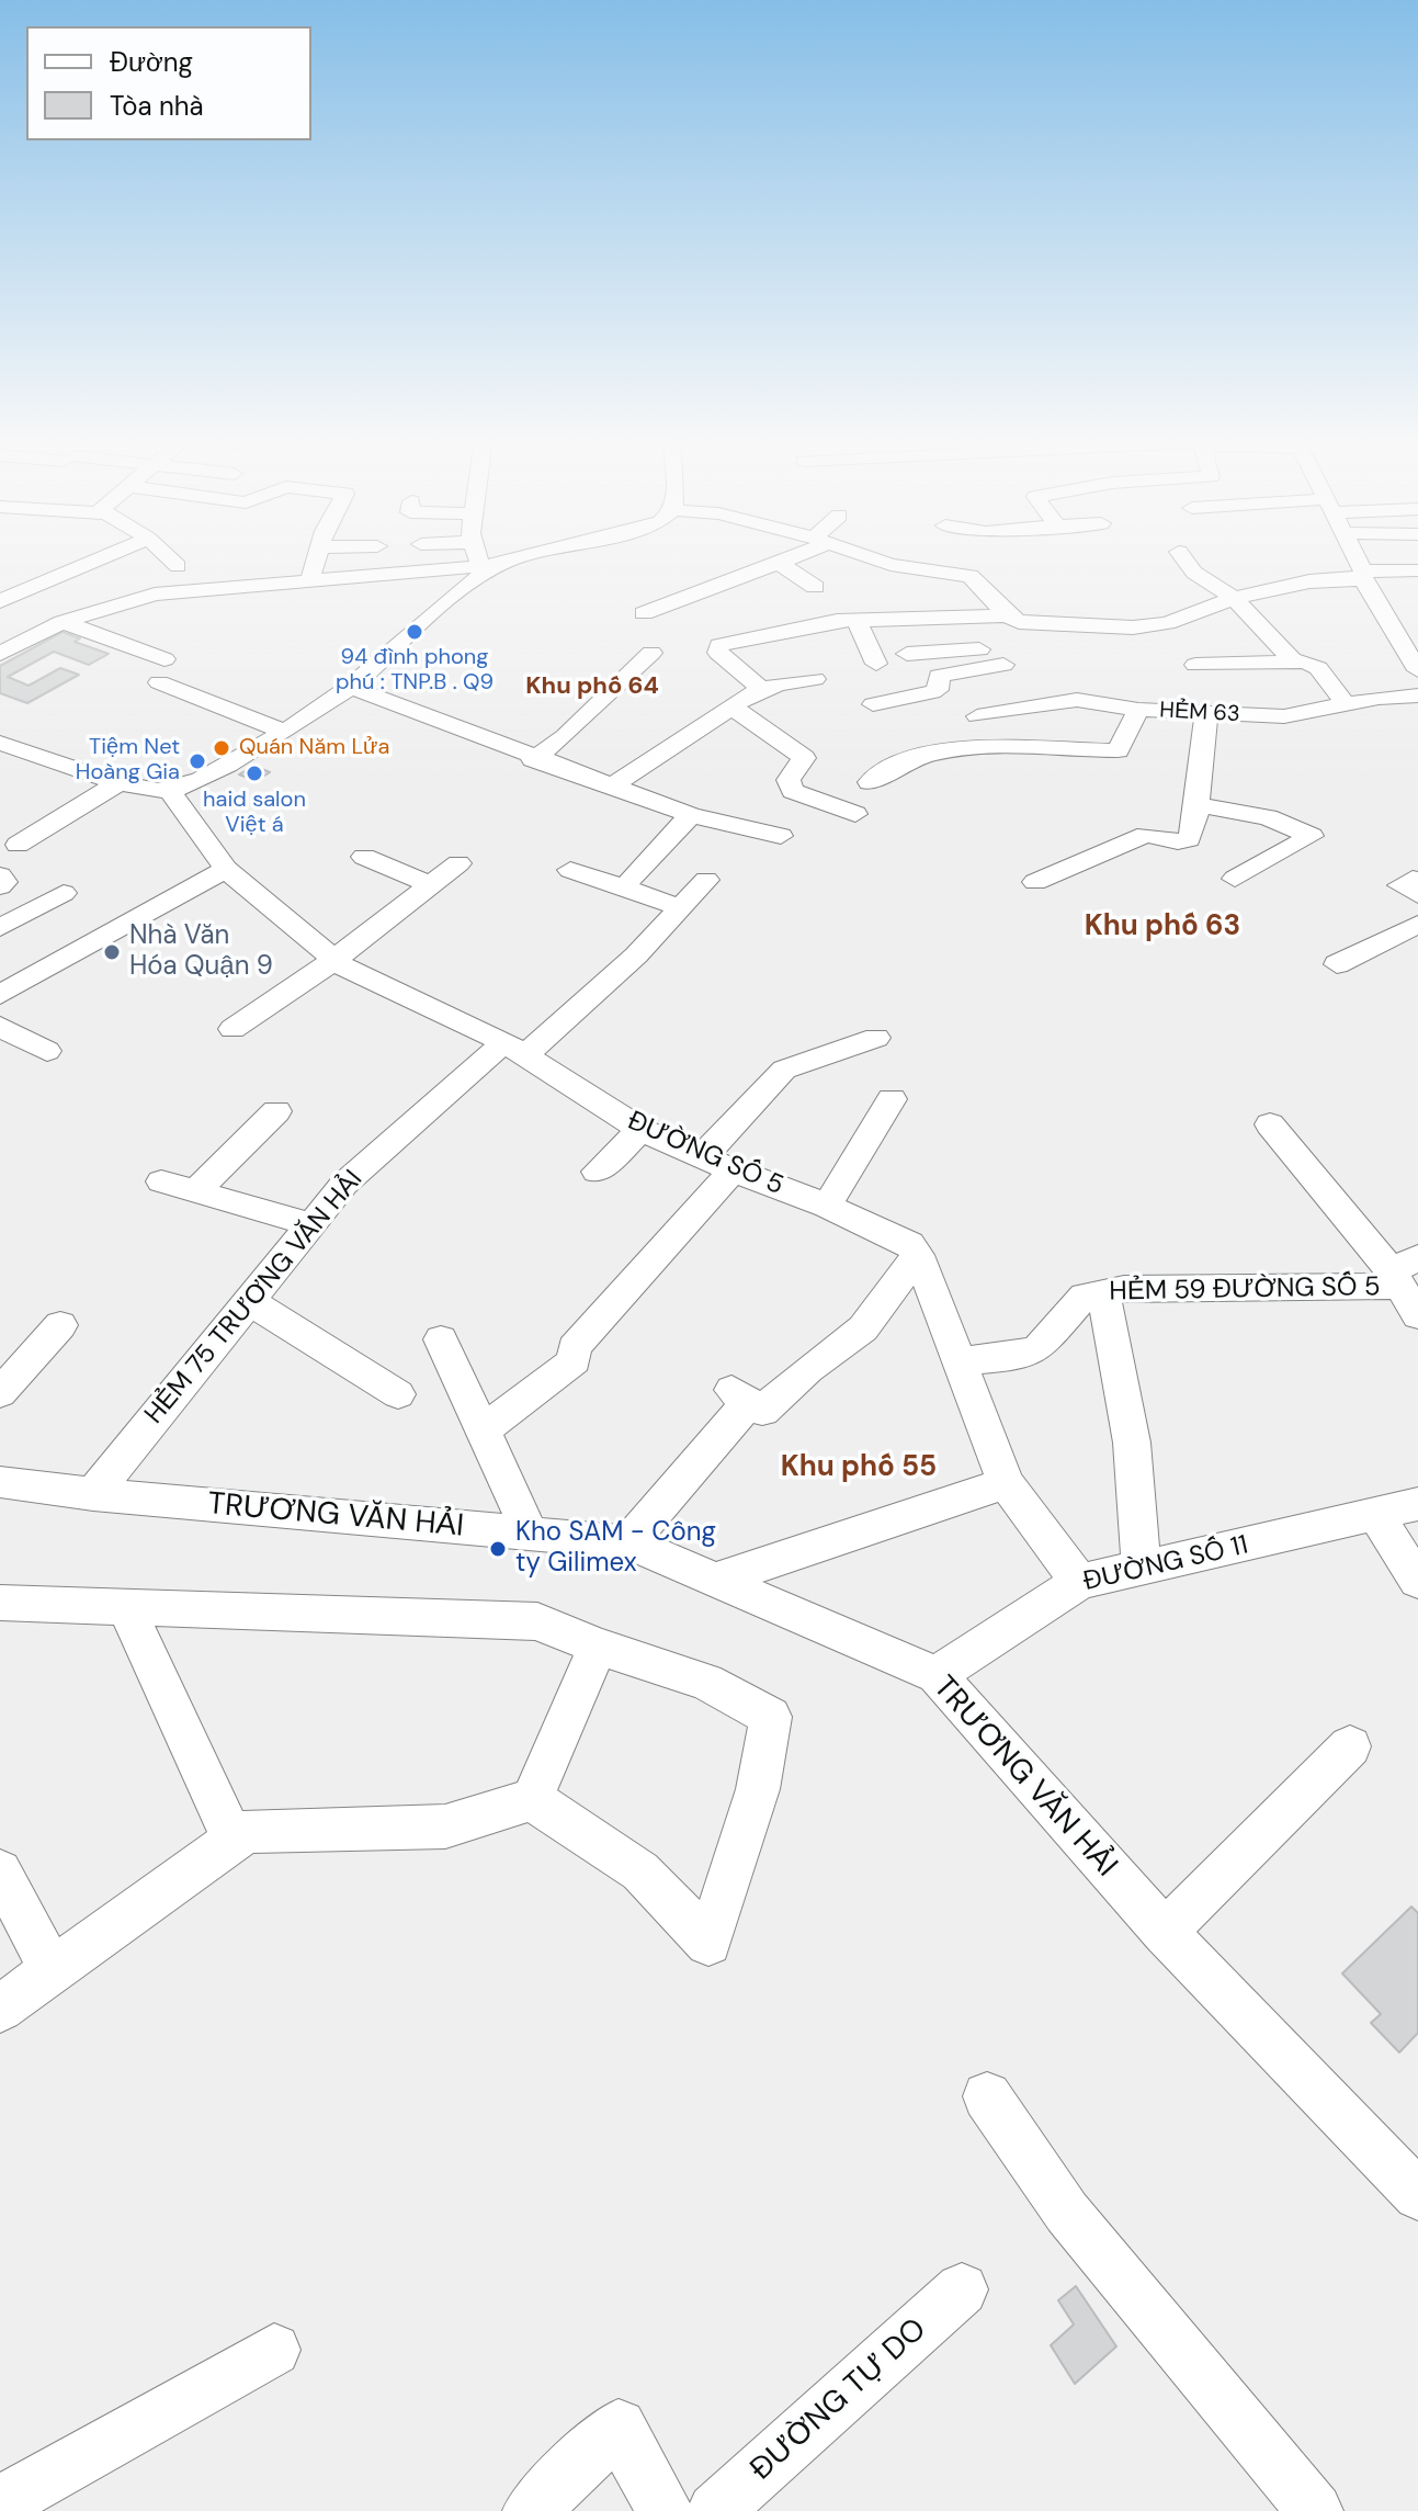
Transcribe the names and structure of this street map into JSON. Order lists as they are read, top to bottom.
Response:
{
  "streets": {
    "street": [
      "HẺM 63",
      "ĐƯỜNG SỐ 5",
      "HẺM 59 ĐƯỜNG SỐ 5",
      "HẺM 75 TRƯƠNG VĂN HẢI",
      "TRƯƠNG VĂN HẢI",
      "ĐƯỜNG SỐ 11",
      "ĐƯỜNG TỰ DO"
    ]
  },
  "crossings": [
    ["ĐƯỜNG SỐ 5", "HẺM 75 TRƯƠNG VĂN HẢI"],
    ["HẺM 75 TRƯƠNG VĂN HẢI", "TRƯƠNG VĂN HẢI"],
    ["TRƯƠNG VĂN HẢI", "ĐƯỜNG SỐ 11"]
  ],
  "districts": ["Khu phố 64", "Khu phố 63", "Khu phố 55"],
  "places": [
    "94 đình phong phú : TNP.B . Q9",
    "Quán Năm Lửa",
    "Tiệm Net Hoàng Gia",
    "haid salon Việt á",
    "Nhà Văn Hóa Quận 9",
    "Kho SAM - Công ty Gilimex"
  ],
  "legend": ["Đường", "Tòa nhà"]
}
